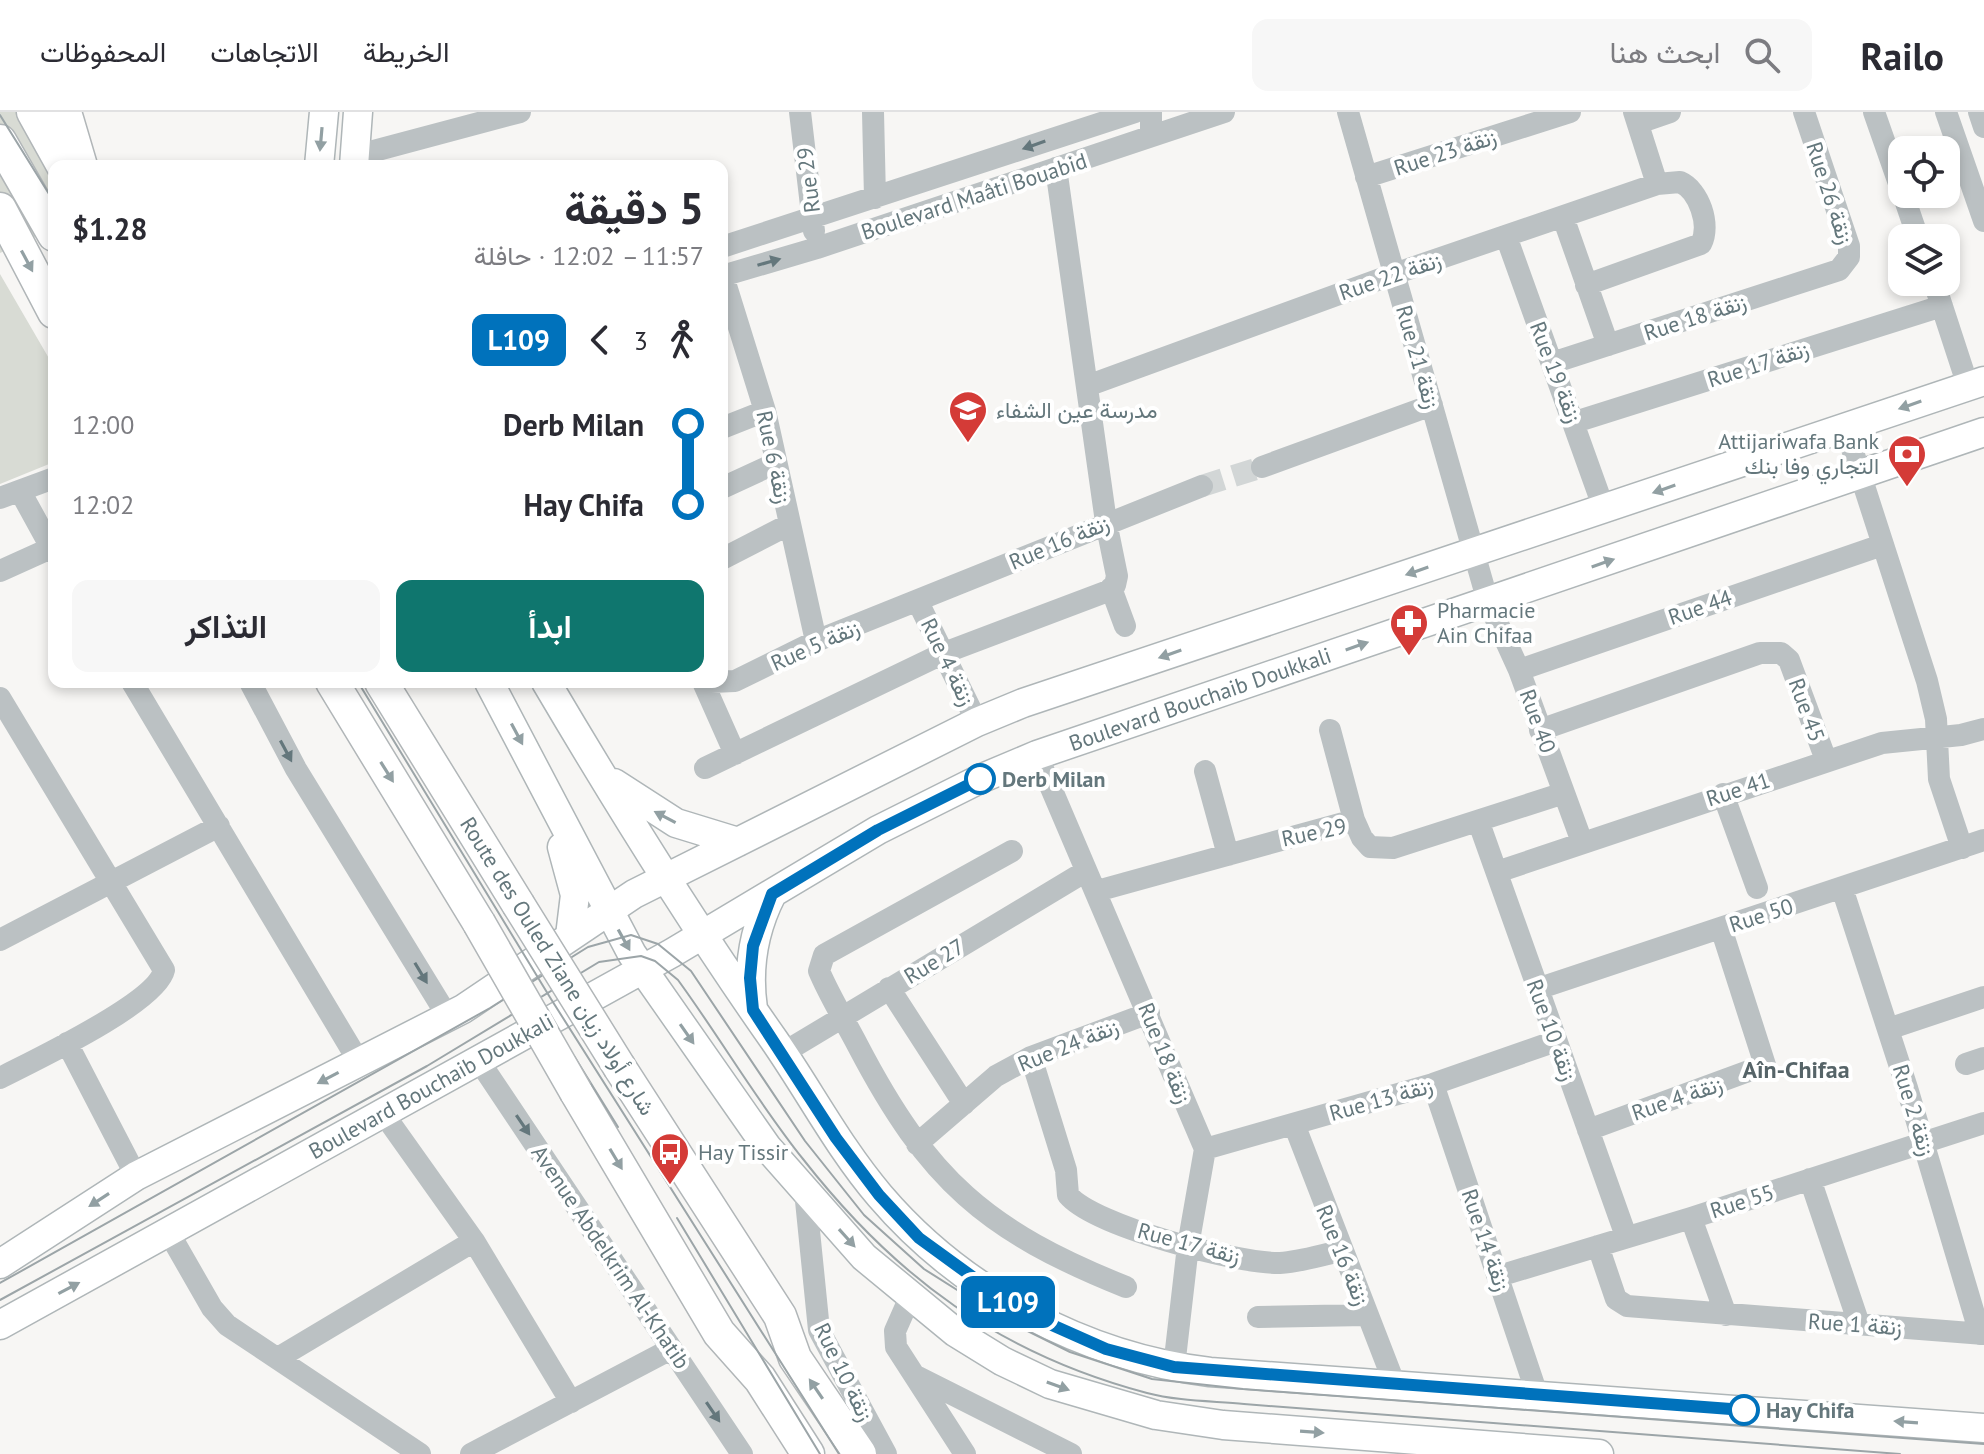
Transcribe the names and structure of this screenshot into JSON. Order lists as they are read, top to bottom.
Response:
{
  "streets": {
    "highway": ["Route des Ouled Ziane شارع أولاد زيان"],
    "main road": ["Boulevard Bouchaib Doukkali"],
    "street": [
      "Rue 23 زنقة",
      "Rue 29",
      "Rue 26 زنقة",
      "Boulevard Maâti Bouabid",
      "Rue 22 زنقة",
      "Rue 18 زنقة",
      "Rue 21 زنقة",
      "Rue 17 زنقة",
      "Rue 19 زنقة",
      "Rue 6 زنقة",
      "Rue 16 زنقة",
      "Rue 44",
      "Rue 5 زنقة",
      "Rue 4 زنقة",
      "Rue 45",
      "Rue 40",
      "Rue 41",
      "Rue 50",
      "Rue 27",
      "Rue 10 زنقة",
      "Rue 24 زنقة",
      "Rue 13 زنقة",
      "Rue 2 زنقة",
      "Rue 55",
      "Rue 14 زنقة",
      "Avenue Abdelkrim Al-Khatib",
      "Rue 1 زنقة"
    ]
  },
  "crossings": [
    ["Rue 23 زنقة", "Rue 21 زنقة"],
    ["Rue 29", "Boulevard Maâti Bouabid"],
    ["Rue 29", "Rue 18 زنقة"],
    ["Rue 29", "Rue 40"],
    ["Rue 29", "Rue 10 زنقة"],
    ["Rue 26 زنقة", "Rue 18 زنقة"],
    ["Rue 22 زنقة", "Rue 21 زنقة"],
    ["Rue 22 زنقة", "Rue 19 زنقة"],
    ["Rue 18 زنقة", "Rue 19 زنقة"],
    ["Rue 18 زنقة", "Boulevard Bouchaib Doukkali"],
    ["Rue 18 زنقة", "Rue 27"],
    ["Rue 18 زنقة", "Rue 24 زنقة"],
    ["Rue 18 زنقة", "Rue 13 زنقة"],
    ["Rue 21 زنقة", "Boulevard Bouchaib Doukkali"],
    ["Rue 21 زنقة", "Rue 40"],
    ["Rue 17 زنقة", "Rue 19 زنقة"],
    ["Rue 17 زنقة", "Rue 16 زنقة"],
    ["Rue 17 زنقة", "Rue 24 زنقة"],
    ["Rue 6 زنقة", "Rue 5 زنقة"],
    ["Rue 16 زنقة", "Rue 5 زنقة"],
    ["Rue 16 زنقة", "Rue 4 زنقة"],
    ["Rue 16 زنقة", "Rue 13 زنقة"],
    ["Rue 44", "Rue 40"],
    ["Rue 5 زنقة", "Rue 4 زنقة"],
    ["Rue 4 زنقة", "Rue 50"],
    ["Rue 4 زنقة", "Rue 10 زنقة"],
    ["Boulevard Bouchaib Doukkali", "Rue 40"],
    ["Boulevard Bouchaib Doukkali", "Avenue Abdelkrim Al-Khatib"],
    ["Rue 45", "Rue 40"],
    ["Rue 45", "Rue 41"],
    ["Rue 40", "Rue 41"],
    ["Rue 41", "Rue 10 زنقة"],
    ["Rue 50", "Rue 10 زنقة"],
    ["Rue 50", "Rue 2 زنقة"],
    ["Rue 10 زنقة", "Rue 13 زنقة"],
    ["Rue 10 زنقة", "Rue 55"],
    ["Rue 13 زنقة", "Rue 14 زنقة"],
    ["Rue 2 زنقة", "Rue 55"],
    ["Rue 2 زنقة", "Rue 1 زنقة"],
    ["Rue 55", "Rue 14 زنقة"],
    ["Rue 55", "Rue 1 زنقة"]
  ],
  "districts": ["Aîn-Chifaa"],
  "places": {
    "school or university": ["مدرسة عين الشفاء"],
    "bank": ["Attijariwafa Bank التجاري وفا بنك"],
    "pharmacy": ["Pharmacie Ain Chifaa"],
    "other": ["Derb Milan", "Hay Chifa"],
    "bus stop": ["Hay Tissir"]
  },
  "lines": ["bus line L109"],
  "page": {
    "header": "Railo",
    "search": "ابحث هنا",
    "nav": ["الخريطة", "الاتجاهات", "المحفوظات"],
    "on_map": "L109",
    "heading": ["5 دقيقة", "11:57 – 12:02 · حافلة", "$1.28"],
    "legs": ["3", "L109"],
    "list": [
      {
        "name": "Derb Milan",
        "value": "12:00"
      },
      {
        "name": "Hay Chifa",
        "value": "12:02"
      }
    ],
    "buttons": ["ابدأ", "التذاكر"]
  }
}
